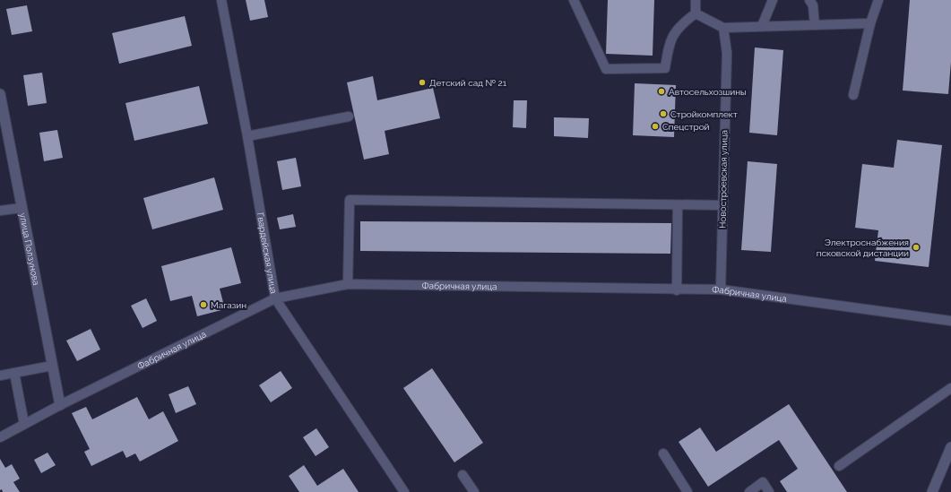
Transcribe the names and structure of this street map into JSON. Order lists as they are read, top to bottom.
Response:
{
  "streets": {
    "street": ["улица Ползунова"],
    "lane": ["Новостроевская улица", "Гвардейская улица", "Фабричная улица"]
  },
  "crossings": [
    ["Новостроевская улица", "Фабричная улица"],
    ["улица Ползунова", "Фабричная улица"],
    ["Гвардейская улица", "Фабричная улица"]
  ],
  "places": [
    "Детский сад № 21",
    "Автосельхозшины",
    "Стройкомплект",
    "Спецстрой",
    "Электроснабжения псковской дистанции",
    "Магазин"
  ]
}
